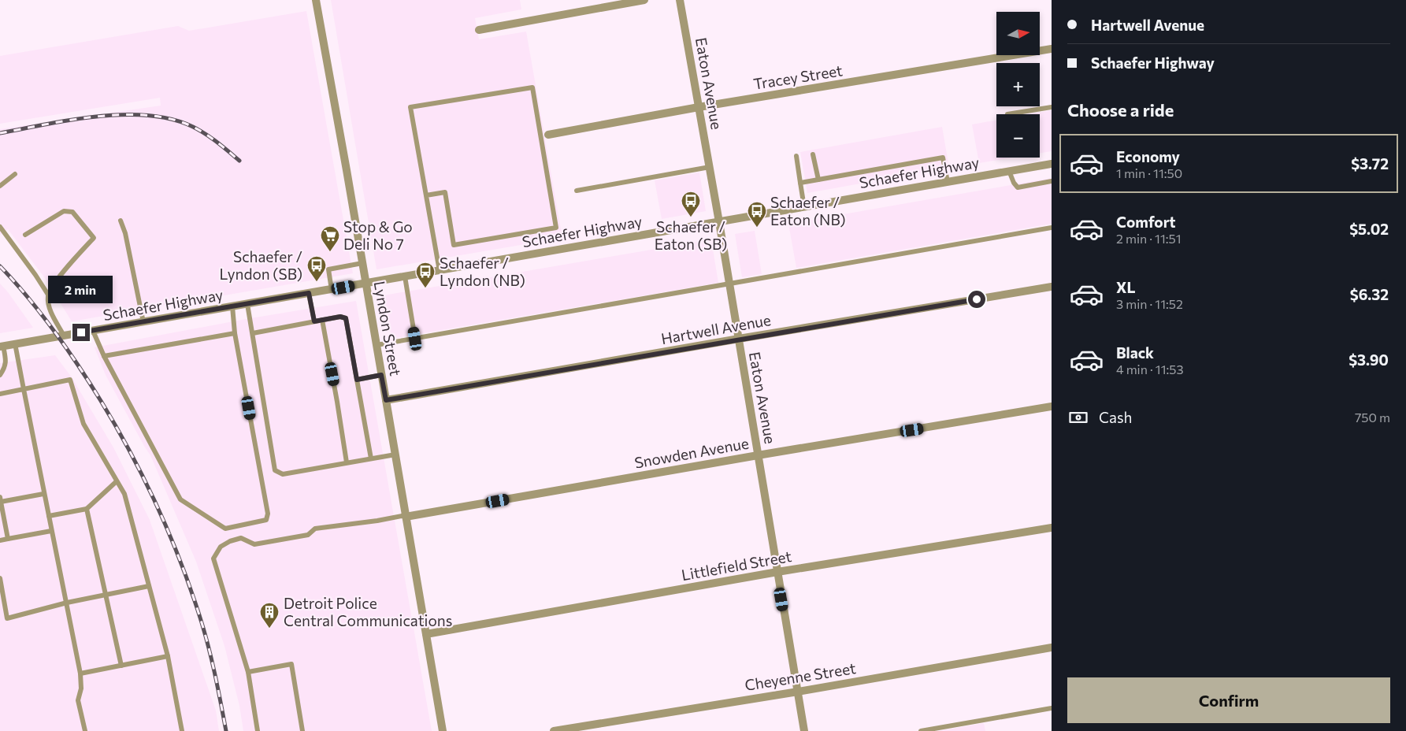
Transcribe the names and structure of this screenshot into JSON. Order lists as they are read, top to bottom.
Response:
{
  "streets": {
    "street": [
      "Tracey Street",
      "Eaton Avenue",
      "Schaefer Highway",
      "Lyndon Street",
      "Hartwell Avenue",
      "Snowden Avenue",
      "Littlefield Street",
      "Cheyenne Street"
    ]
  },
  "crossings": [
    ["Tracey Street", "Eaton Avenue"],
    ["Eaton Avenue", "Schaefer Highway"],
    ["Eaton Avenue", "Hartwell Avenue"],
    ["Eaton Avenue", "Snowden Avenue"],
    ["Eaton Avenue", "Littlefield Street"],
    ["Eaton Avenue", "Cheyenne Street"],
    ["Schaefer Highway", "Lyndon Street"],
    ["Lyndon Street", "Hartwell Avenue"],
    ["Lyndon Street", "Snowden Avenue"],
    ["Lyndon Street", "Littlefield Street"]
  ],
  "places": {
    "bus stop": [
      "Schaefer / Eaton (SB)",
      "Schaefer / Eaton (NB)",
      "Schaefer / Lyndon (SB)",
      "Schaefer / Lyndon (NB)"
    ],
    "supermarket": ["Stop & Go Deli No 7"],
    "building": ["Detroit Police Central Communications"]
  },
  "north": "right",
  "page": {
    "banner": ["Hartwell Avenue", "Schaefer Highway"],
    "map_buttons": ["+", "−"],
    "heading": "Choose a ride",
    "list": [
      {
        "name": "Economy",
        "note": "1 min · 11:50",
        "value": "$3.72"
      },
      {
        "name": "Comfort",
        "note": "2 min · 11:51",
        "value": "$5.02"
      },
      {
        "name": "XL",
        "note": "3 min · 11:52",
        "value": "$6.32"
      },
      {
        "name": "Black",
        "note": "4 min · 11:53",
        "value": "$3.90"
      }
    ],
    "bubble": "2 min",
    "pay": ["Cash", "750 m"],
    "buttons": "Confirm"
  }
}
